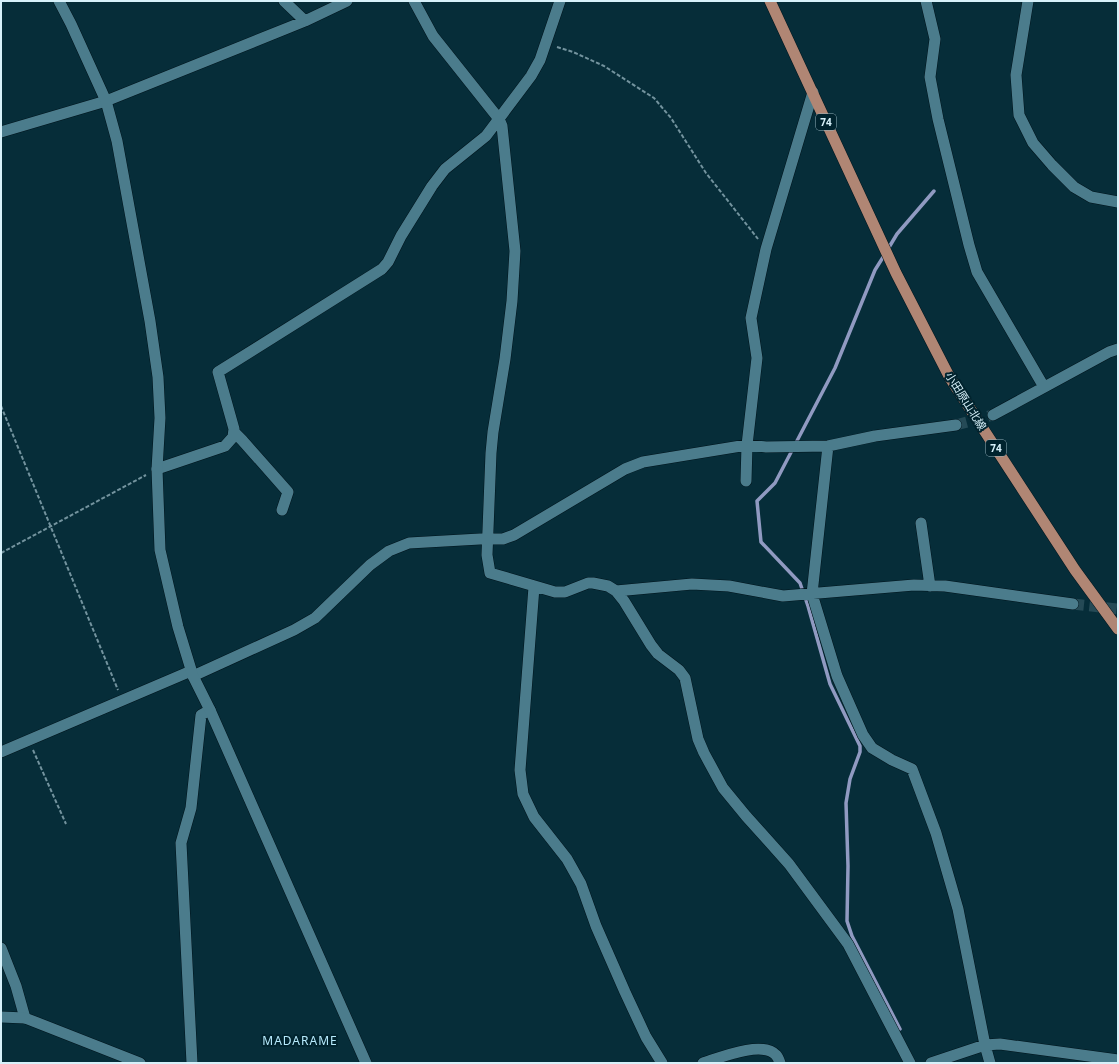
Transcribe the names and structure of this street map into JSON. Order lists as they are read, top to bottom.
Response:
{
  "streets": {
    "main road": ["74", "小田原山北線"]
  },
  "crossings": [
    ["74", "小田原山北線"]
  ],
  "districts": ["MADARAME"]
}
